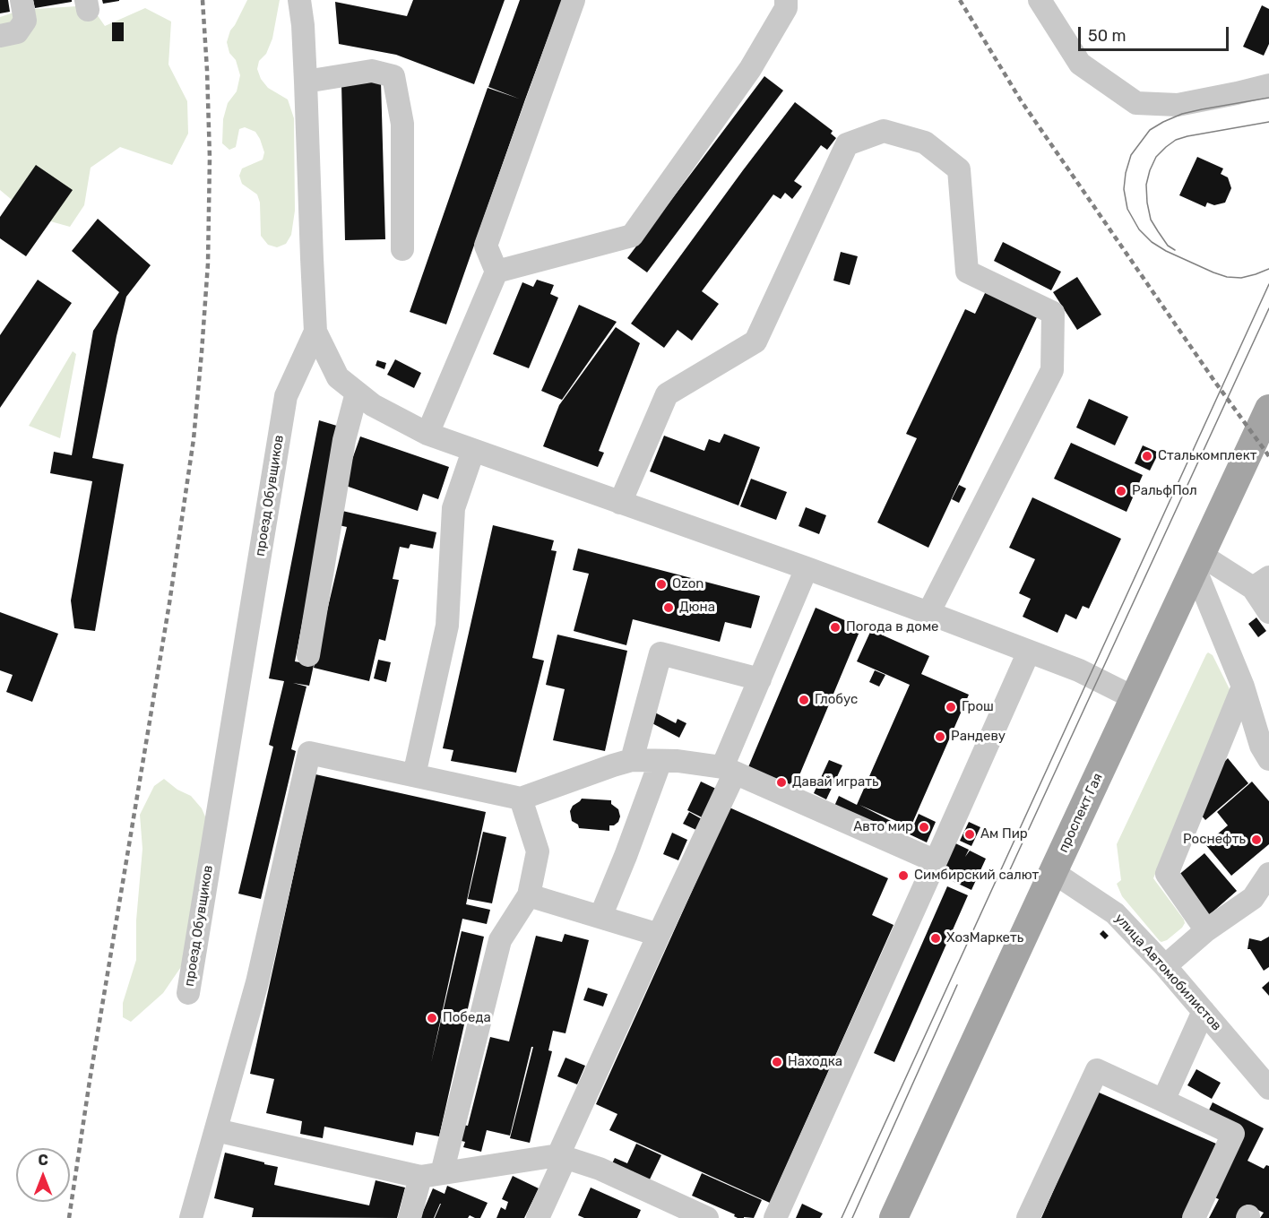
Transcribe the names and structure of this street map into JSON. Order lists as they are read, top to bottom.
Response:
{
  "streets": {
    "main road": ["проспект Гая"],
    "street": ["проезд Обувщиков", "улица Автомобилистов"]
  },
  "crossings": [
    ["проспект Гая", "улица Автомобилистов"]
  ],
  "places": [
    "Сталькомплект",
    "РальфПол",
    "Ozon",
    "Дюна",
    "Погода в доме",
    "Глобус",
    "Грош",
    "Рандеву",
    "Давай играть",
    "Авто мир",
    "Ам Пир",
    "Роснефть",
    "Симбирский салют",
    "ХозМаркеть",
    "Победа",
    "Находка"
  ],
  "scale_bar": "50 m",
  "north": "top"
}
